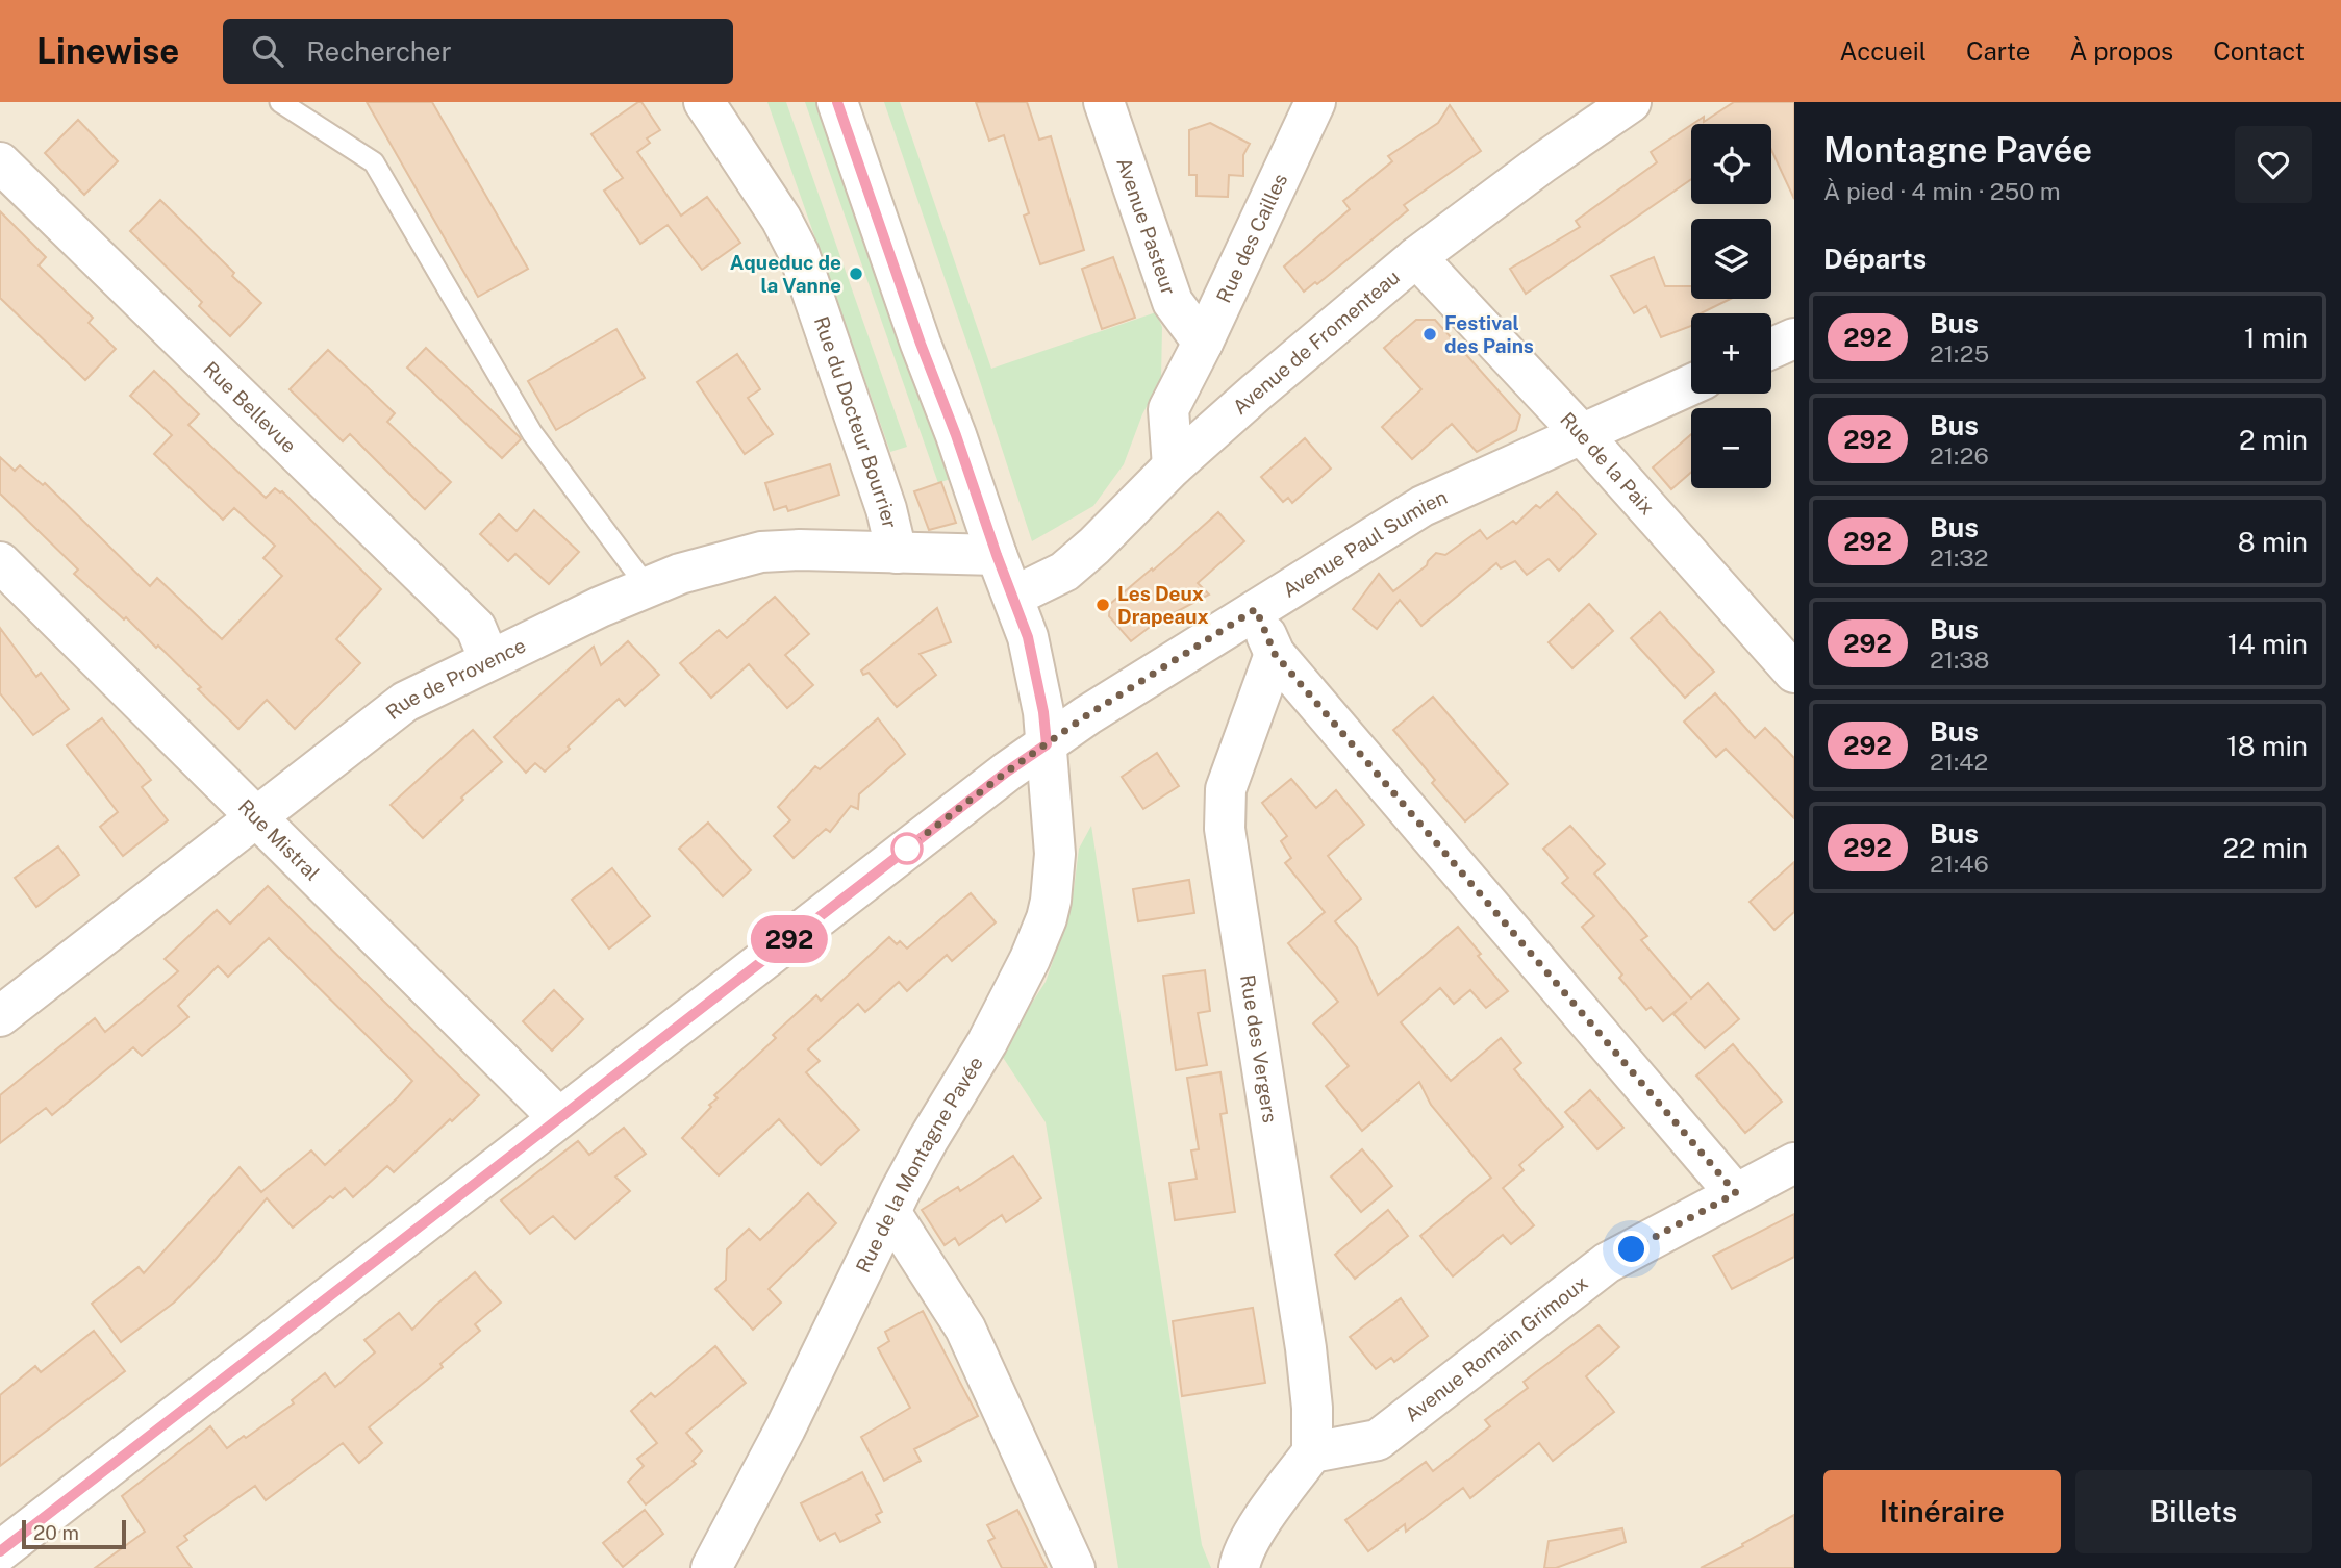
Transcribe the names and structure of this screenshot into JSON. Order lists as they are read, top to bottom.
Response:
{
  "streets": {
    "street": [
      "Avenue Pasteur",
      "Rue des Cailles",
      "Avenue de Fromenteau",
      "Rue Bellevue",
      "Rue du Docteur Bourrier",
      "Rue de la Paix",
      "Avenue Paul Sumien",
      "Rue de Provence",
      "Rue Mistral",
      "Rue des Vergers",
      "Rue de la Montagne Pavée",
      "Avenue Romain Grimoux"
    ]
  },
  "crossings": [
    ["Avenue Pasteur", "Rue des Cailles"],
    ["Rue des Cailles", "Avenue de Fromenteau"],
    ["Avenue de Fromenteau", "Rue de la Paix"],
    ["Avenue de Fromenteau", "Rue de la Montagne Pavée"],
    ["Rue Bellevue", "Rue de Provence"],
    ["Rue du Docteur Bourrier", "Rue de Provence"],
    ["Rue de la Paix", "Avenue Paul Sumien"],
    ["Avenue Paul Sumien", "Rue Mistral"],
    ["Avenue Paul Sumien", "Rue de la Montagne Pavée"],
    ["Rue de Provence", "Rue Mistral"],
    ["Rue de Provence", "Rue de la Montagne Pavée"],
    ["Rue des Vergers", "Avenue Romain Grimoux"]
  ],
  "places": ["Aqueduc de la Vanne", "Festival des Pains", "Les Deux Drapeaux"],
  "lines": ["bus line 292"],
  "scale_bar": "20 m",
  "page": {
    "header": "Linewise",
    "search": "Rechercher",
    "nav": [
      "Accueil",
      "Carte",
      "À propos",
      "Contact"
    ],
    "on_map": "292",
    "heading": [
      ["Montagne Pavée", "À pied · 4 min · 250 m"],
      "Départs"
    ],
    "map_buttons": ["+", "−"],
    "list": [
      {
        "mark": "292",
        "name": "Bus",
        "note": "21:25",
        "value": "1 min"
      },
      {
        "mark": "292",
        "name": "Bus",
        "note": "21:26",
        "value": "2 min"
      },
      {
        "mark": "292",
        "name": "Bus",
        "note": "21:32",
        "value": "8 min"
      },
      {
        "mark": "292",
        "name": "Bus",
        "note": "21:38",
        "value": "14 min"
      },
      {
        "mark": "292",
        "name": "Bus",
        "note": "21:42",
        "value": "18 min"
      },
      {
        "mark": "292",
        "name": "Bus",
        "note": "21:46",
        "value": "22 min"
      }
    ],
    "buttons": ["Itinéraire", "Billets"],
    "scale": "20 m"
  }
}
